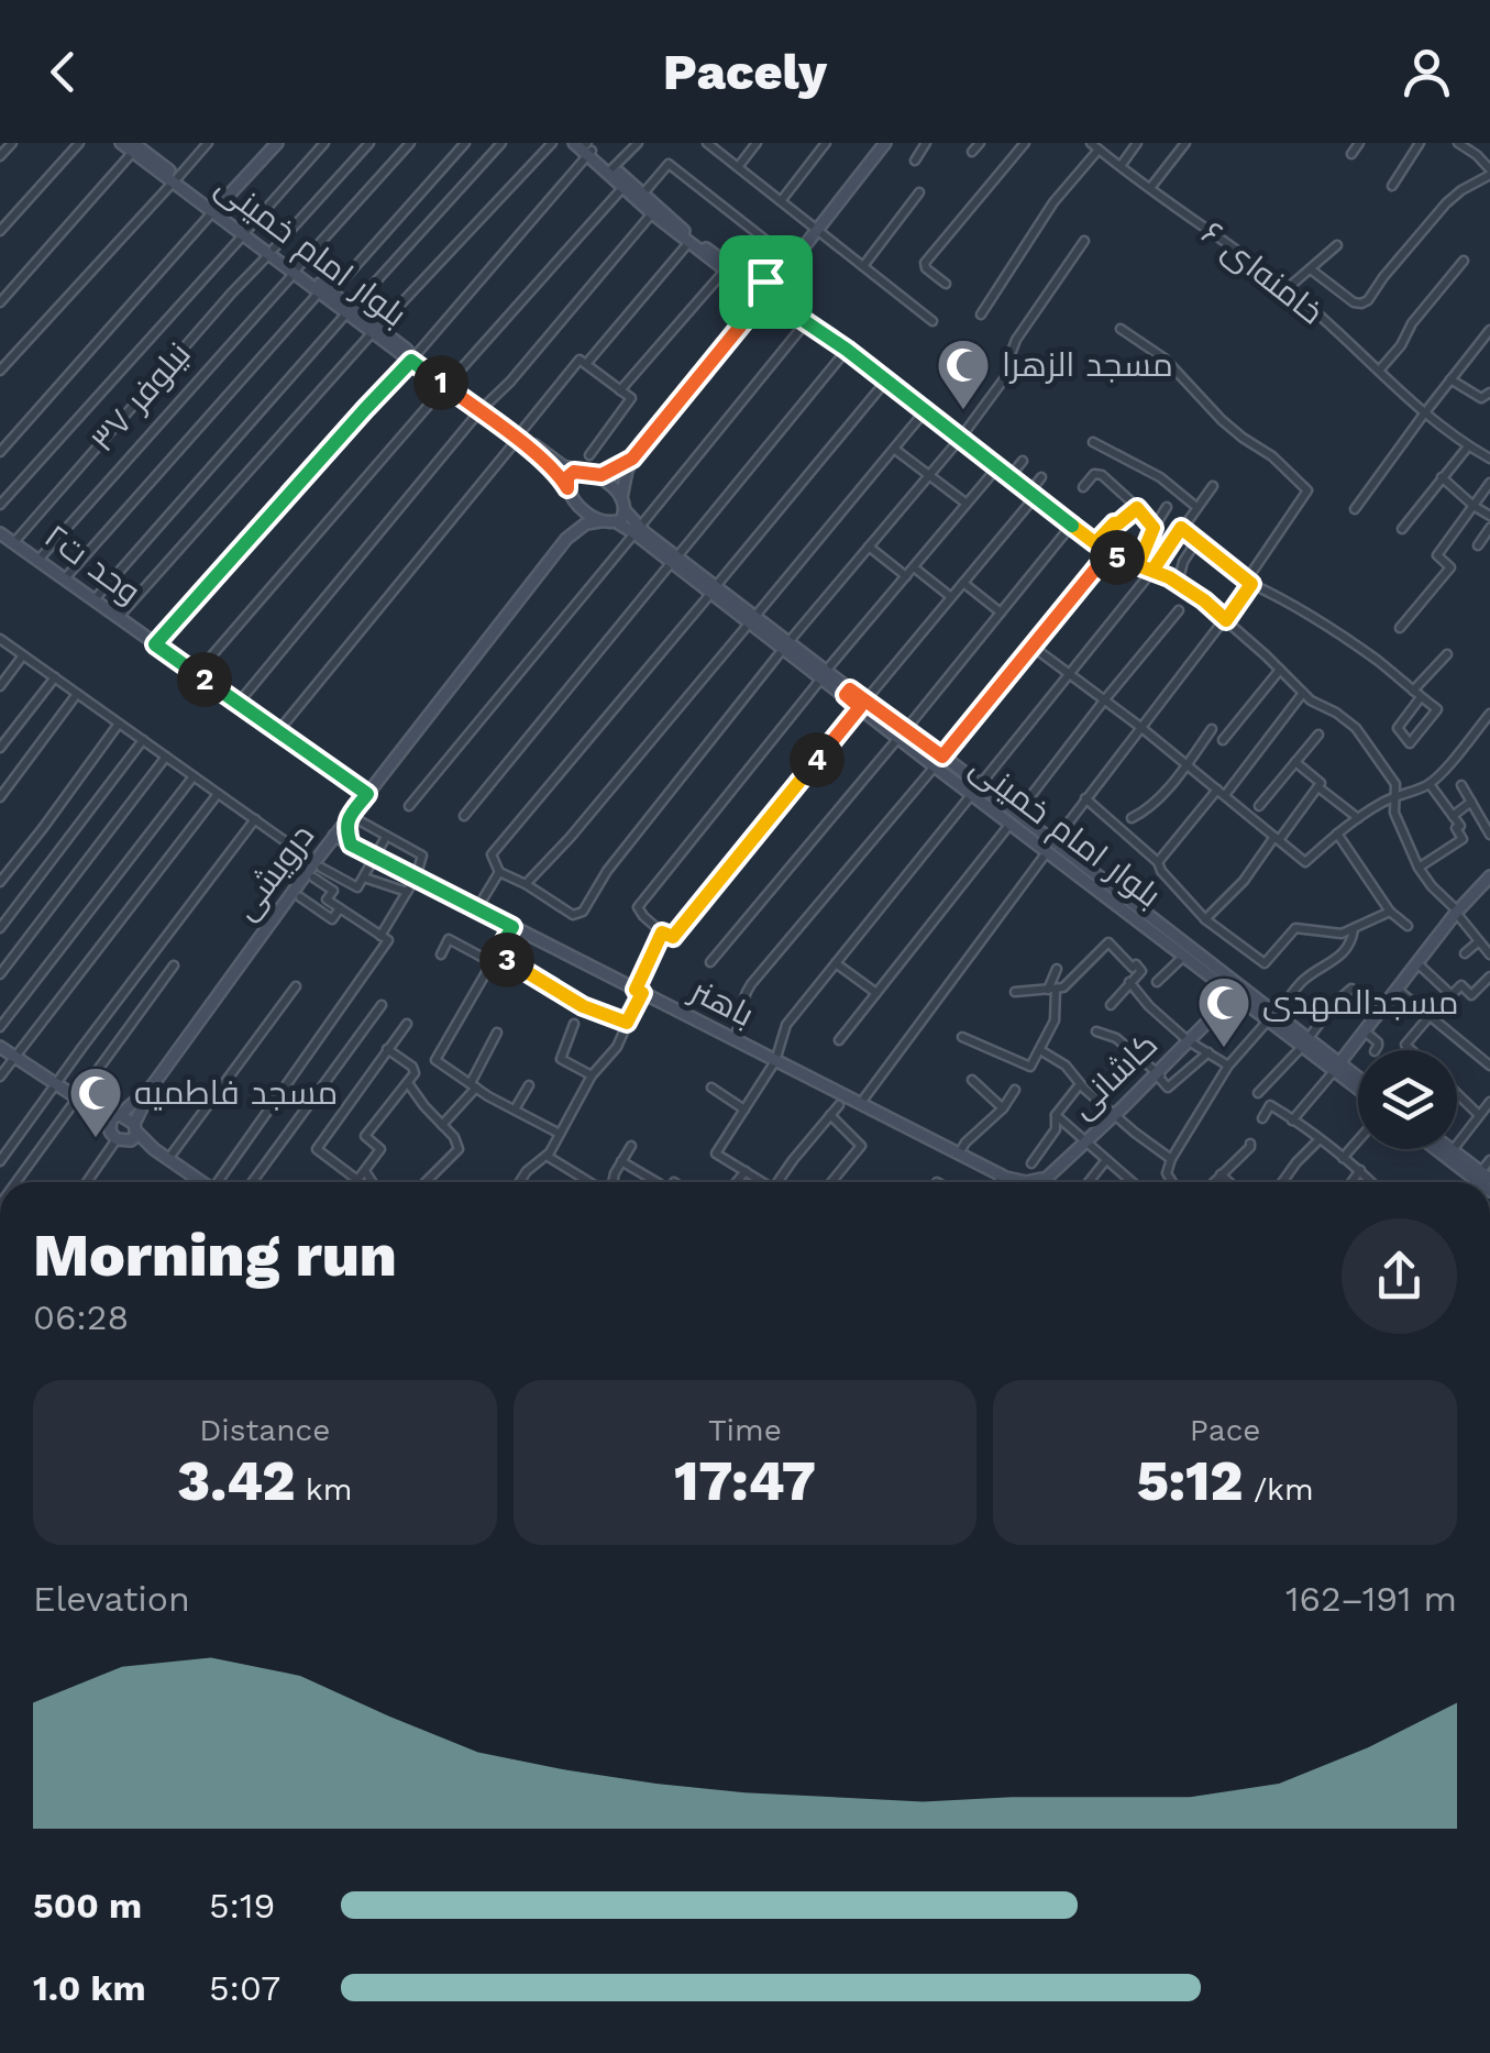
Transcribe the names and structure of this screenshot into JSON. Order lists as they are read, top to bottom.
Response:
{
  "streets": {
    "street": [
      "بلوار امام خمینی",
      "خامنه‌ای ۶",
      "نیلوفر ۳۷",
      "وحد ت۲",
      "درویشی",
      "باهنر",
      "کاشانی"
    ]
  },
  "crossings": [
    ["بلوار امام خمینی", "نیلوفر ۳۷"],
    ["بلوار امام خمینی", "کاشانی"],
    ["نیلوفر ۳۷", "وحد ت۲"],
    ["وحد ت۲", "درویشی"],
    ["درویشی", "باهنر"]
  ],
  "places": {
    "mosque": ["مسجد الزهرا", "مسجدالمهدی", "مسجد فاطمیه"]
  },
  "page": {
    "header": "Pacely",
    "pins": [
      "1",
      "5",
      "2",
      "4",
      "3"
    ],
    "heading": ["Morning run", "06:28"],
    "stats": [
      ["Distance", "3.42 km"],
      ["Time", "17:47"],
      ["Pace", "5:12 /km"]
    ],
    "chart": ["Elevation", "162–191 m"],
    "list": [
      {
        "name": "500 m",
        "note": "5:19"
      },
      {
        "name": "1.0 km",
        "note": "5:07"
      }
    ]
  }
}
